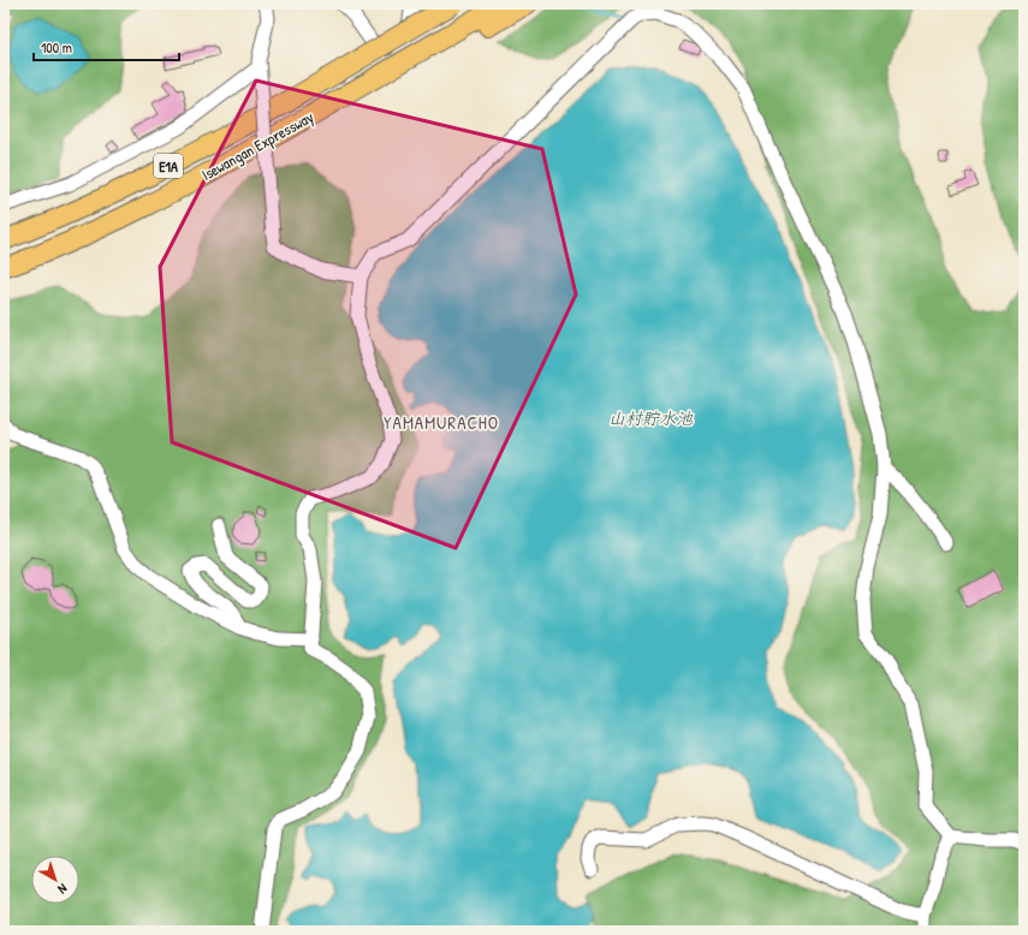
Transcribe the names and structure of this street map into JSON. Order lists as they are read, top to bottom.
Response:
{
  "streets": {
    "highway": ["Isewangan Expressway", "E1A"]
  },
  "crossings": [
    ["Isewangan Expressway", "E1A"]
  ],
  "districts": ["YAMAMURACHO"],
  "water": ["山村貯水池"],
  "scale_bar": "100 m",
  "north": "bottom right"
}
